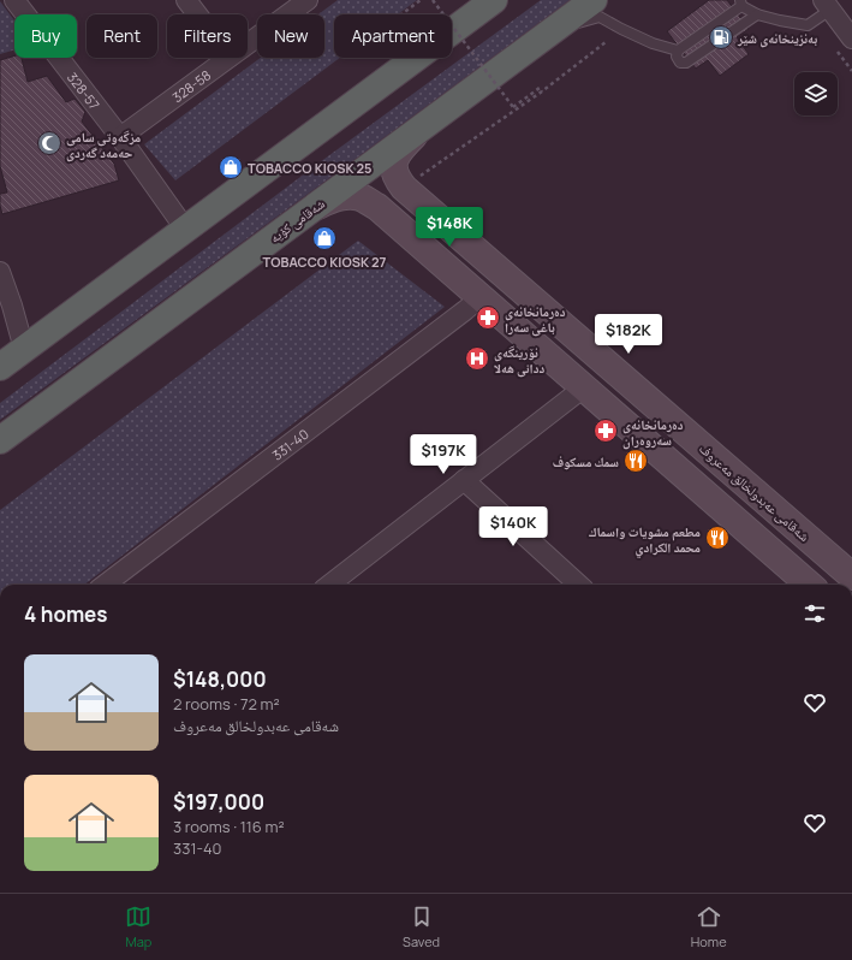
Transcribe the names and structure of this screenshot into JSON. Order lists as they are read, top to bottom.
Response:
{
  "streets": {
    "highway": ["شەقامی کۆیە"],
    "main road": ["شەقامی عەبدولخالق مەعروف"],
    "street": ["328-58", "328-57", "331-40"]
  },
  "crossings": [
    ["328-58", "328-57"],
    ["شەقامی کۆیە", "شەقامی عەبدولخالق مەعروف"]
  ],
  "places": {
    "fuel station": ["بەنزینخانەی شێر"],
    "mosque": ["مزگەوتی سامی حەمەد گەردی"],
    "shop": ["TOBACCO KIOSK 25", "TOBACCO KIOSK 27"],
    "pharmacy": ["دەرمانخانەی باغی سەرا", "دەرمانخانەی سەروەران"],
    "hospital": ["نۆرینگەی ددانی هەلا"],
    "restaurant": ["سمك مسكوف", "مطعم مشويات واسماك محمد الكرادي"]
  },
  "page": {
    "chip": [
      "Buy",
      "Rent",
      "Filters",
      "New",
      "Apartment"
    ],
    "price": [
      "$148K",
      "$182K",
      "$197K",
      "$140K"
    ],
    "heading": "4 homes",
    "list": [
      {
        "name": "$148,000",
        "note": "2 rooms · 72 m² · شەقامی عەبدولخالق مەعروف"
      },
      {
        "name": "$197,000",
        "note": "3 rooms · 116 m² · 331-40"
      }
    ],
    "tabs": ["Map", "Saved", "Home"]
  }
}
